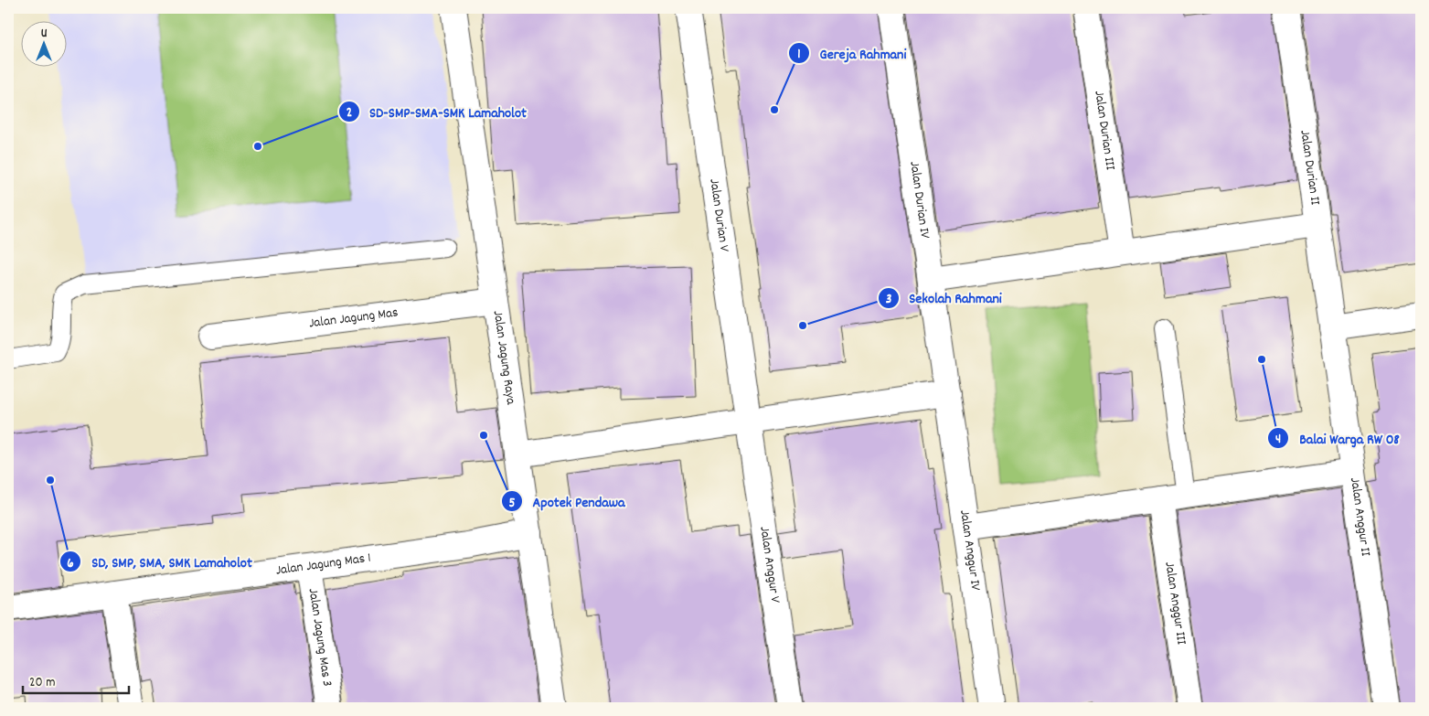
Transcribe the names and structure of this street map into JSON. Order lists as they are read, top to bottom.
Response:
{
  "streets": {
    "street": [
      "Jalan Durian III",
      "Jalan Durian II",
      "Jalan Durian IV",
      "Jalan Durian V",
      "Jalan Jagung Mas",
      "Jalan Jagung Raya",
      "Jalan Anggur II",
      "Jalan Anggur IV",
      "Jalan Jagung Mas 1",
      "Jalan Anggur V",
      "Jalan Anggur III",
      "Jalan Jagung Mas 3"
    ]
  },
  "crossings": [
    ["Jalan Durian II", "Jalan Anggur II"],
    ["Jalan Durian IV", "Jalan Anggur IV"],
    ["Jalan Durian V", "Jalan Anggur V"],
    ["Jalan Jagung Mas", "Jalan Jagung Raya"],
    ["Jalan Jagung Raya", "Jalan Jagung Mas 1"],
    ["Jalan Jagung Mas 1", "Jalan Jagung Mas 3"]
  ],
  "places": [
    "Gereja Rahmani",
    "SD-SMP-SMA-SMK Lamaholot",
    "Sekolah Rahmani",
    "Balai Warga RW 08",
    "Apotek Pendawa",
    "SD, SMP, SMA, SMK Lamaholot"
  ],
  "scale_bar": "20 m",
  "north": "top"
}
